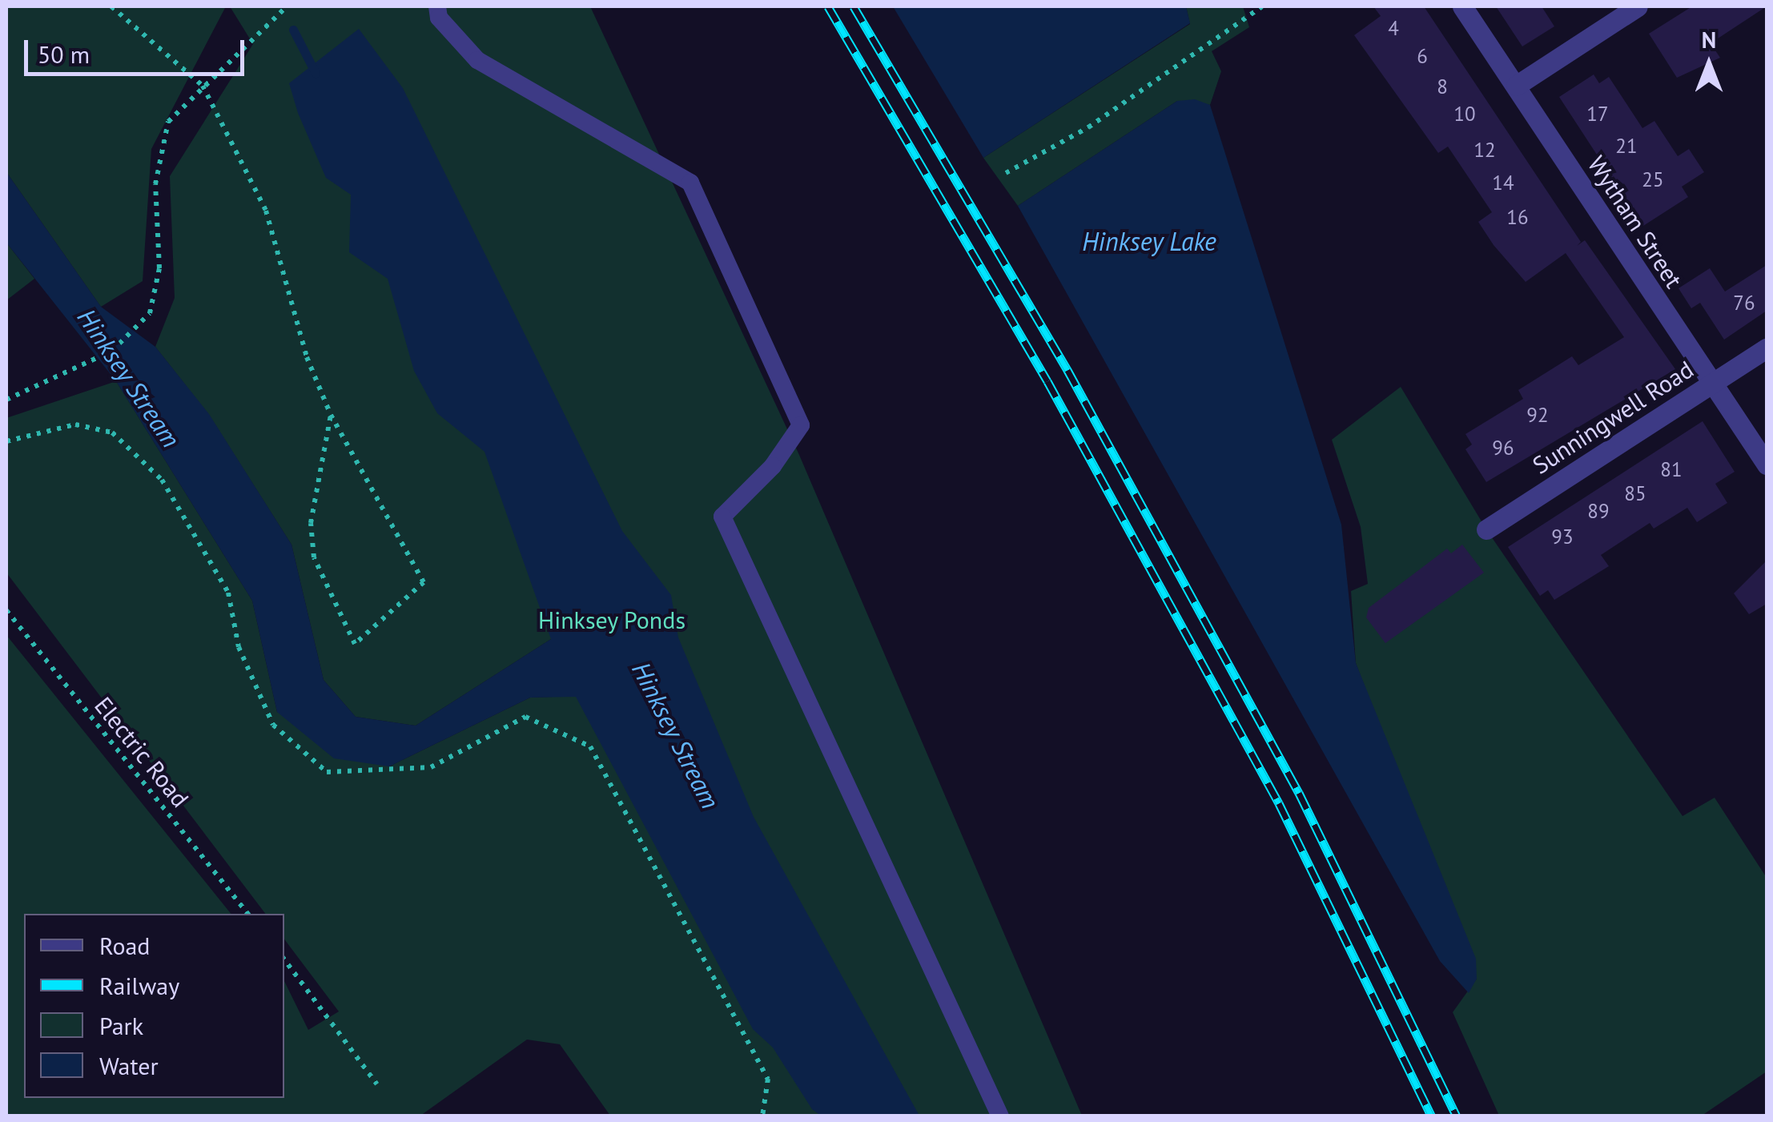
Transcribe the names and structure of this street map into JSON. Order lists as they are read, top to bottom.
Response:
{
  "streets": {
    "street": ["Wytham Street", "Sunningwell Road"],
    "path": ["Electric Road"]
  },
  "crossings": [
    ["Wytham Street", "Sunningwell Road"]
  ],
  "water": ["Hinksey Lake", "Hinksey Stream"],
  "parks": ["Hinksey Ponds"],
  "house_numbers": [
    "4",
    "6",
    "8",
    "10",
    "17",
    "21",
    "12",
    "25",
    "14",
    "16",
    "76",
    "92",
    "96",
    "81",
    "85",
    "89",
    "93"
  ],
  "legend": [
    "Road",
    "Railway",
    "Park",
    "Water"
  ],
  "scale_bar": "50 m",
  "north": "top"
}
